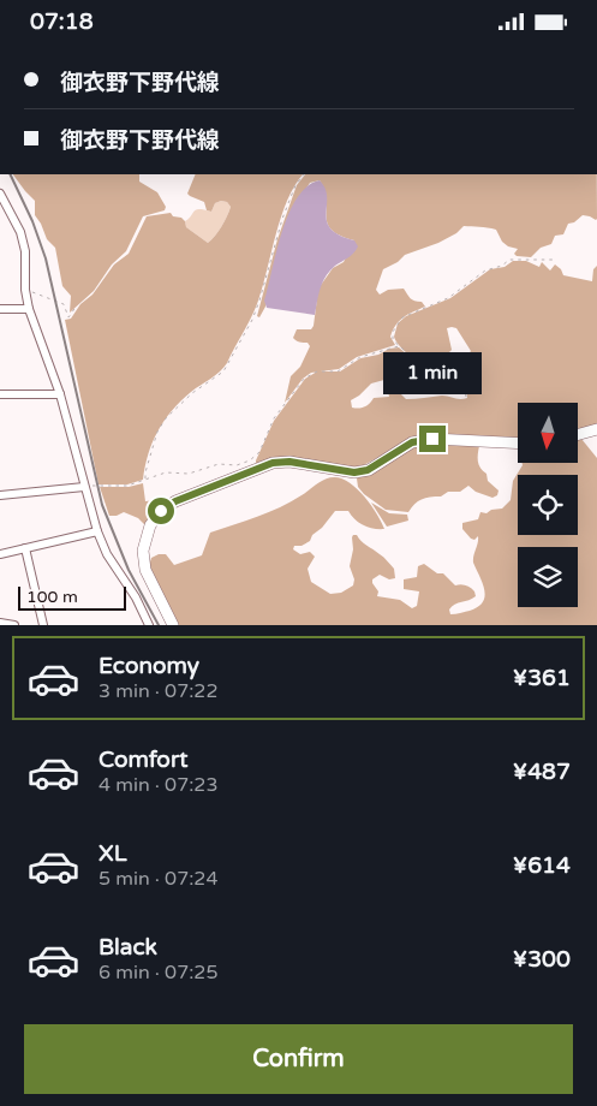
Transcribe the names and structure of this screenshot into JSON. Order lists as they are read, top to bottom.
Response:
{
  "scale_bar": "100 m",
  "north": "bottom",
  "page": {
    "status": "07:18",
    "banner": ["御衣野下野代線", "御衣野下野代線"],
    "bubble": "1 min",
    "scale": "100 m",
    "list": [
      {
        "name": "Economy",
        "note": "3 min · 07:22",
        "value": "¥361"
      },
      {
        "name": "Comfort",
        "note": "4 min · 07:23",
        "value": "¥487"
      },
      {
        "name": "XL",
        "note": "5 min · 07:24",
        "value": "¥614"
      },
      {
        "name": "Black",
        "note": "6 min · 07:25",
        "value": "¥300"
      }
    ],
    "buttons": "Confirm"
  }
}
